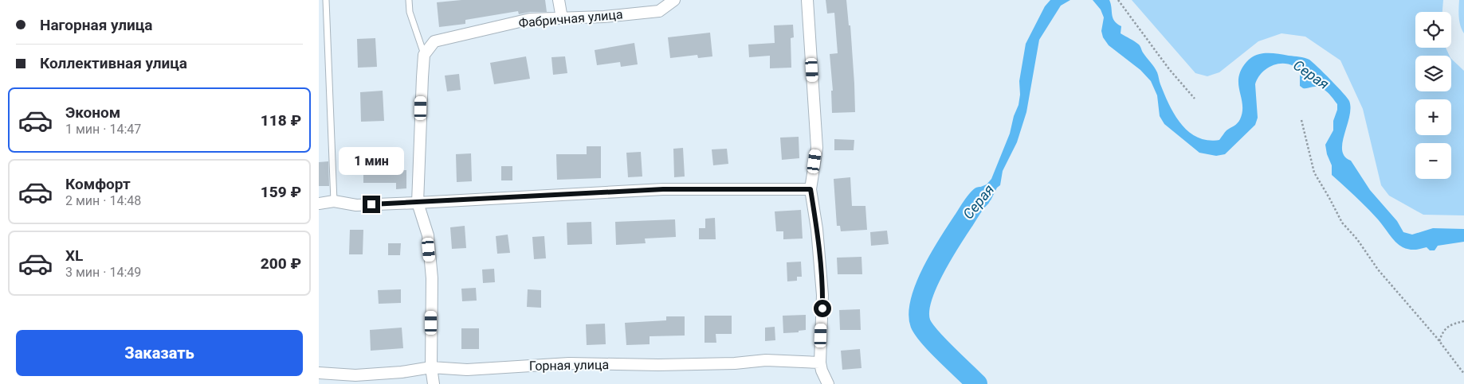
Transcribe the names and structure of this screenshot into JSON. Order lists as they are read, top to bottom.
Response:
{
  "streets": {
    "street": ["Фабричная улица", "Горная улица"]
  },
  "water": ["Серая"],
  "page": {
    "banner": ["Нагорная улица", "Коллективная улица"],
    "map_buttons": ["+", "−"],
    "list": [
      {
        "name": "Эконом",
        "note": "1 мин · 14:47",
        "value": "118 ₽"
      },
      {
        "name": "Комфорт",
        "note": "2 мин · 14:48",
        "value": "159 ₽"
      },
      {
        "name": "XL",
        "note": "3 мин · 14:49",
        "value": "200 ₽"
      }
    ],
    "bubble": "1 мин",
    "buttons": "Заказать"
  }
}
